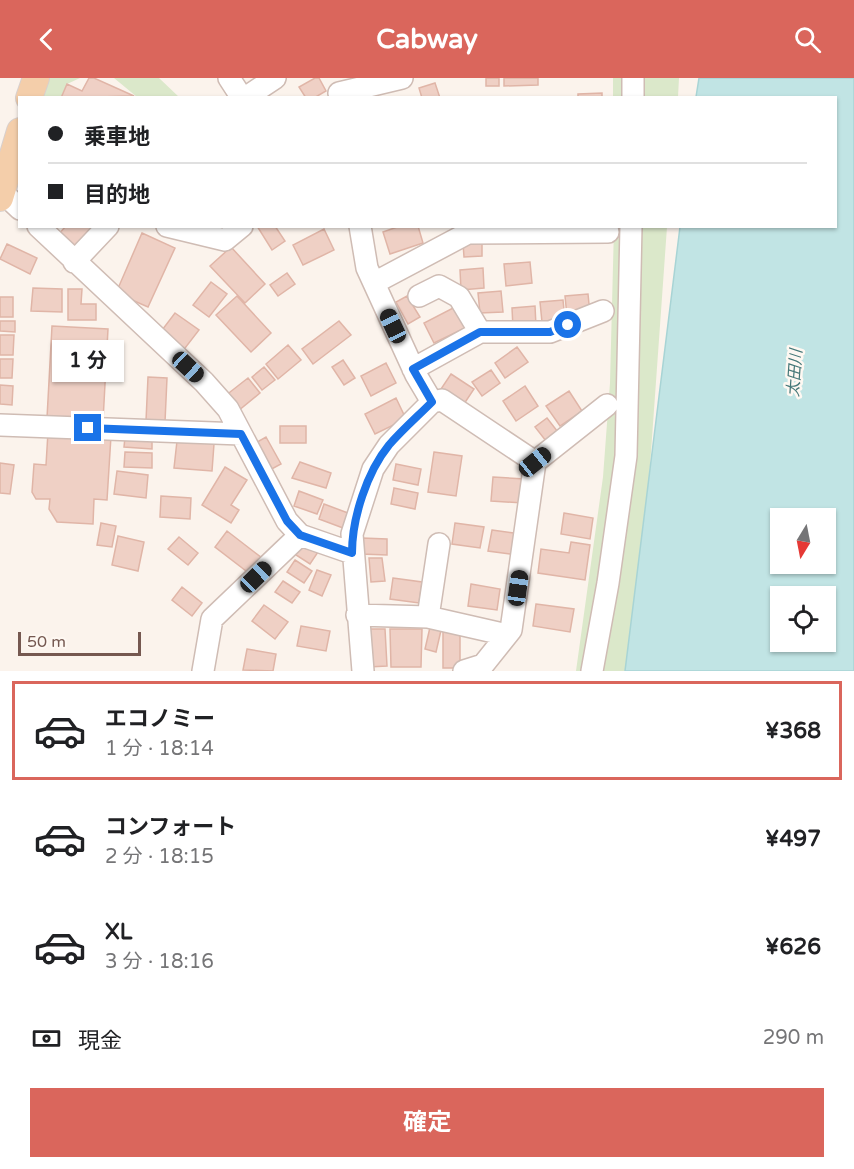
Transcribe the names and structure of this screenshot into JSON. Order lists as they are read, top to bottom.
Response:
{
  "water": ["太田川"],
  "scale_bar": "50 m",
  "north": "bottom",
  "page": {
    "header": "Cabway",
    "banner": ["乗車地", "目的地"],
    "bubble": "1 分",
    "scale": "50 m",
    "list": [
      {
        "name": "エコノミー",
        "note": "1 分 · 18:14",
        "value": "¥368"
      },
      {
        "name": "コンフォート",
        "note": "2 分 · 18:15",
        "value": "¥497"
      },
      {
        "name": "XL",
        "note": "3 分 · 18:16",
        "value": "¥626"
      }
    ],
    "pay": ["現金", "290 m"],
    "buttons": "確定"
  }
}
